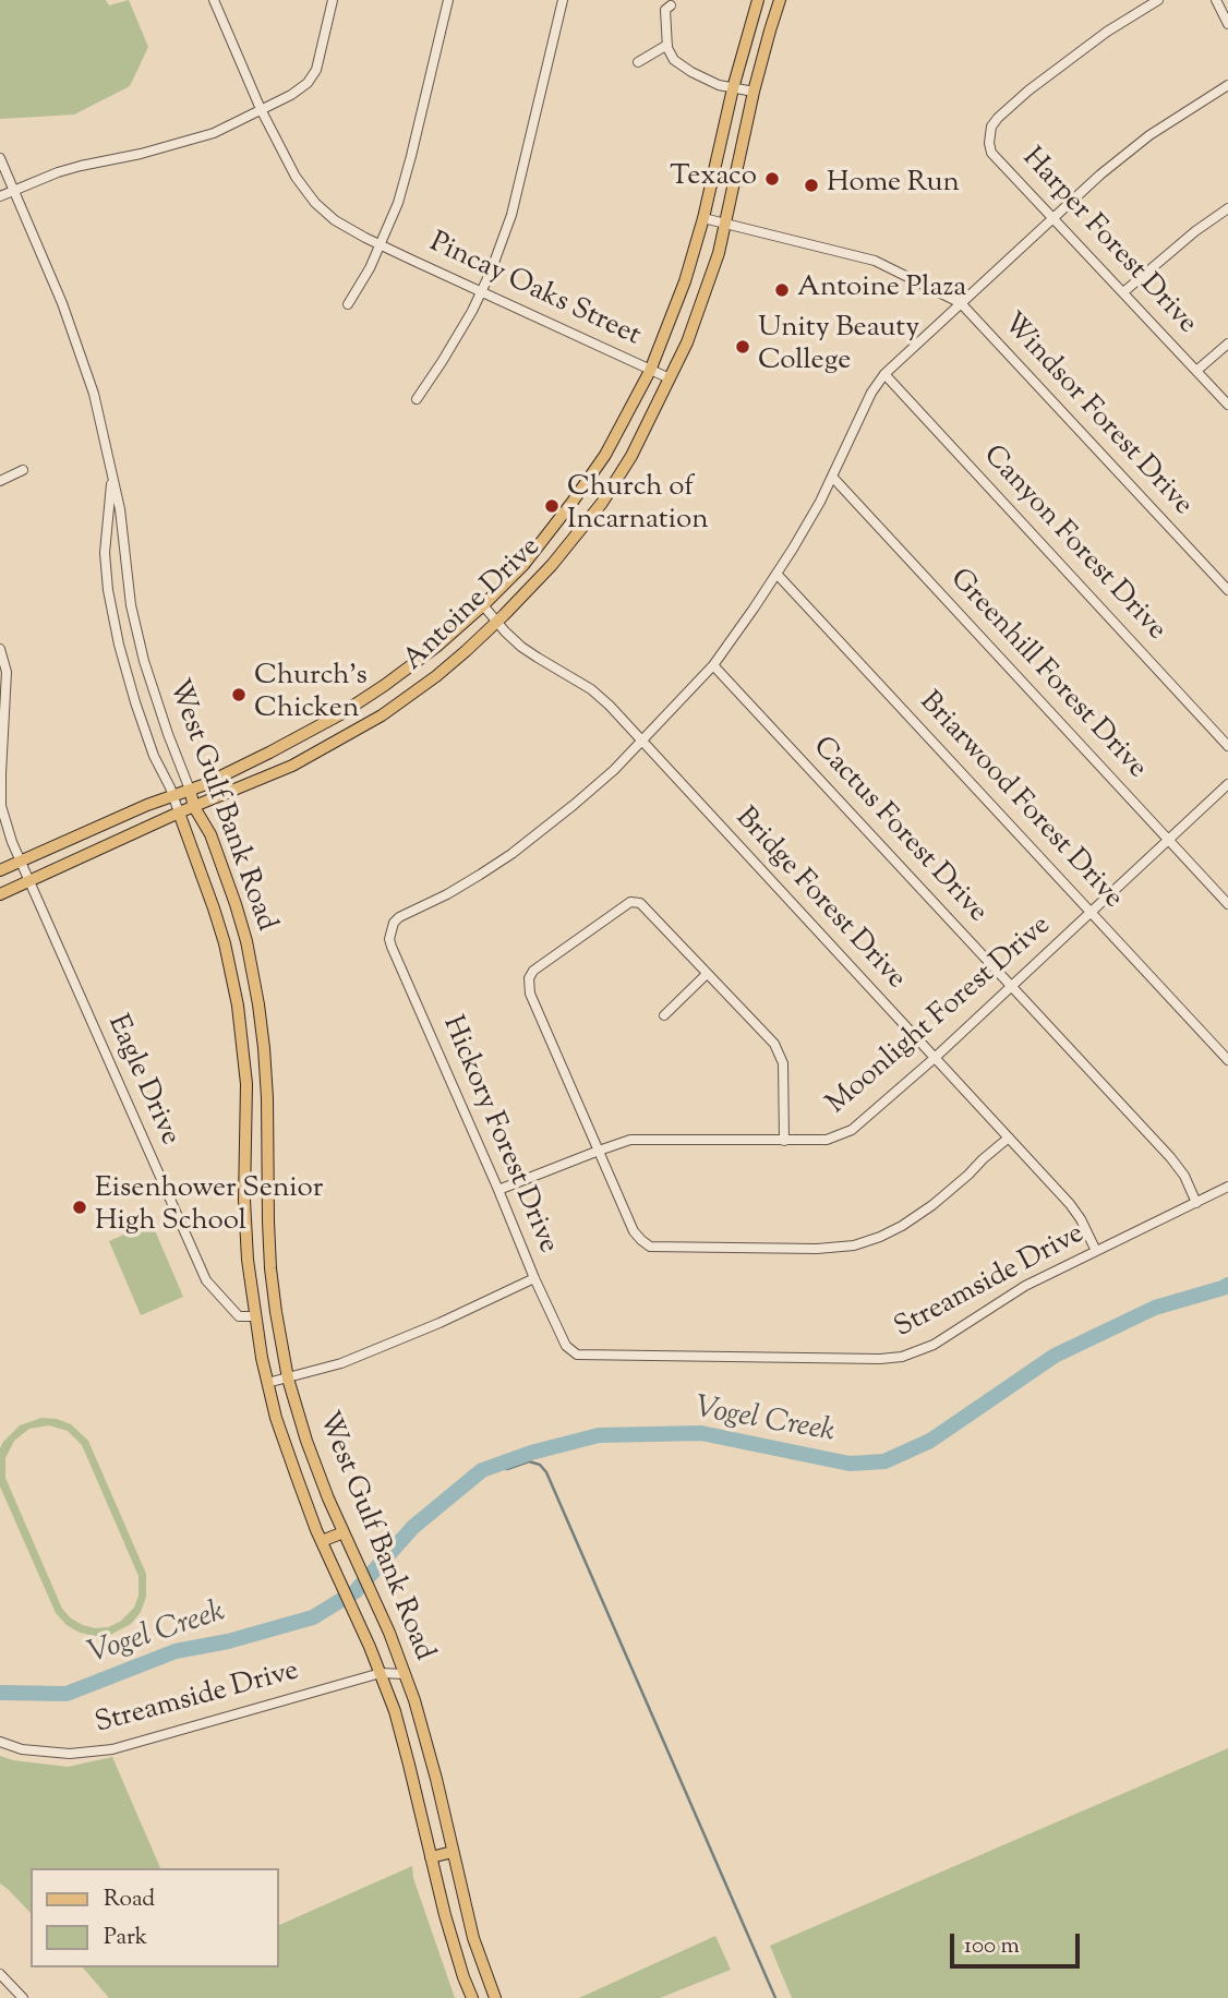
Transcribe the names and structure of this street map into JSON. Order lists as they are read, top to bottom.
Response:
{
  "streets": {
    "main road": ["Antoine Drive", "West Gulf Bank Road"],
    "street": [
      "Harper Forest Drive",
      "Pincay Oaks Street",
      "Windsor Forest Drive",
      "Canyon Forest Drive",
      "Greenhill Forest Drive",
      "Briarwood Forest Drive",
      "Cactus Forest Drive",
      "Bridge Forest Drive",
      "Moonlight Forest Drive",
      "Eagle Drive",
      "Hickory Forest Drive",
      "Streamside Drive"
    ]
  },
  "crossings": [
    ["Pincay Oaks Street", "Antoine Drive"],
    ["Windsor Forest Drive", "Antoine Drive"],
    ["Antoine Drive", "West Gulf Bank Road"],
    ["Antoine Drive", "Bridge Forest Drive"],
    ["Antoine Drive", "Eagle Drive"],
    ["Greenhill Forest Drive", "Moonlight Forest Drive"],
    ["Briarwood Forest Drive", "Moonlight Forest Drive"],
    ["West Gulf Bank Road", "Eagle Drive"],
    ["West Gulf Bank Road", "Streamside Drive"],
    ["Cactus Forest Drive", "Moonlight Forest Drive"],
    ["Cactus Forest Drive", "Streamside Drive"],
    ["Bridge Forest Drive", "Moonlight Forest Drive"],
    ["Bridge Forest Drive", "Hickory Forest Drive"],
    ["Bridge Forest Drive", "Streamside Drive"],
    ["Moonlight Forest Drive", "Hickory Forest Drive"],
    ["Hickory Forest Drive", "Streamside Drive"]
  ],
  "water": ["Vogel Creek"],
  "places": [
    "Texaco",
    "Home Run",
    "Antoine Plaza",
    "Unity Beauty College",
    "Church of Incarnation",
    "Church's Chicken",
    "Eisenhower Senior High School"
  ],
  "legend": ["Road", "Park"],
  "scale_bar": "100 m"
}
